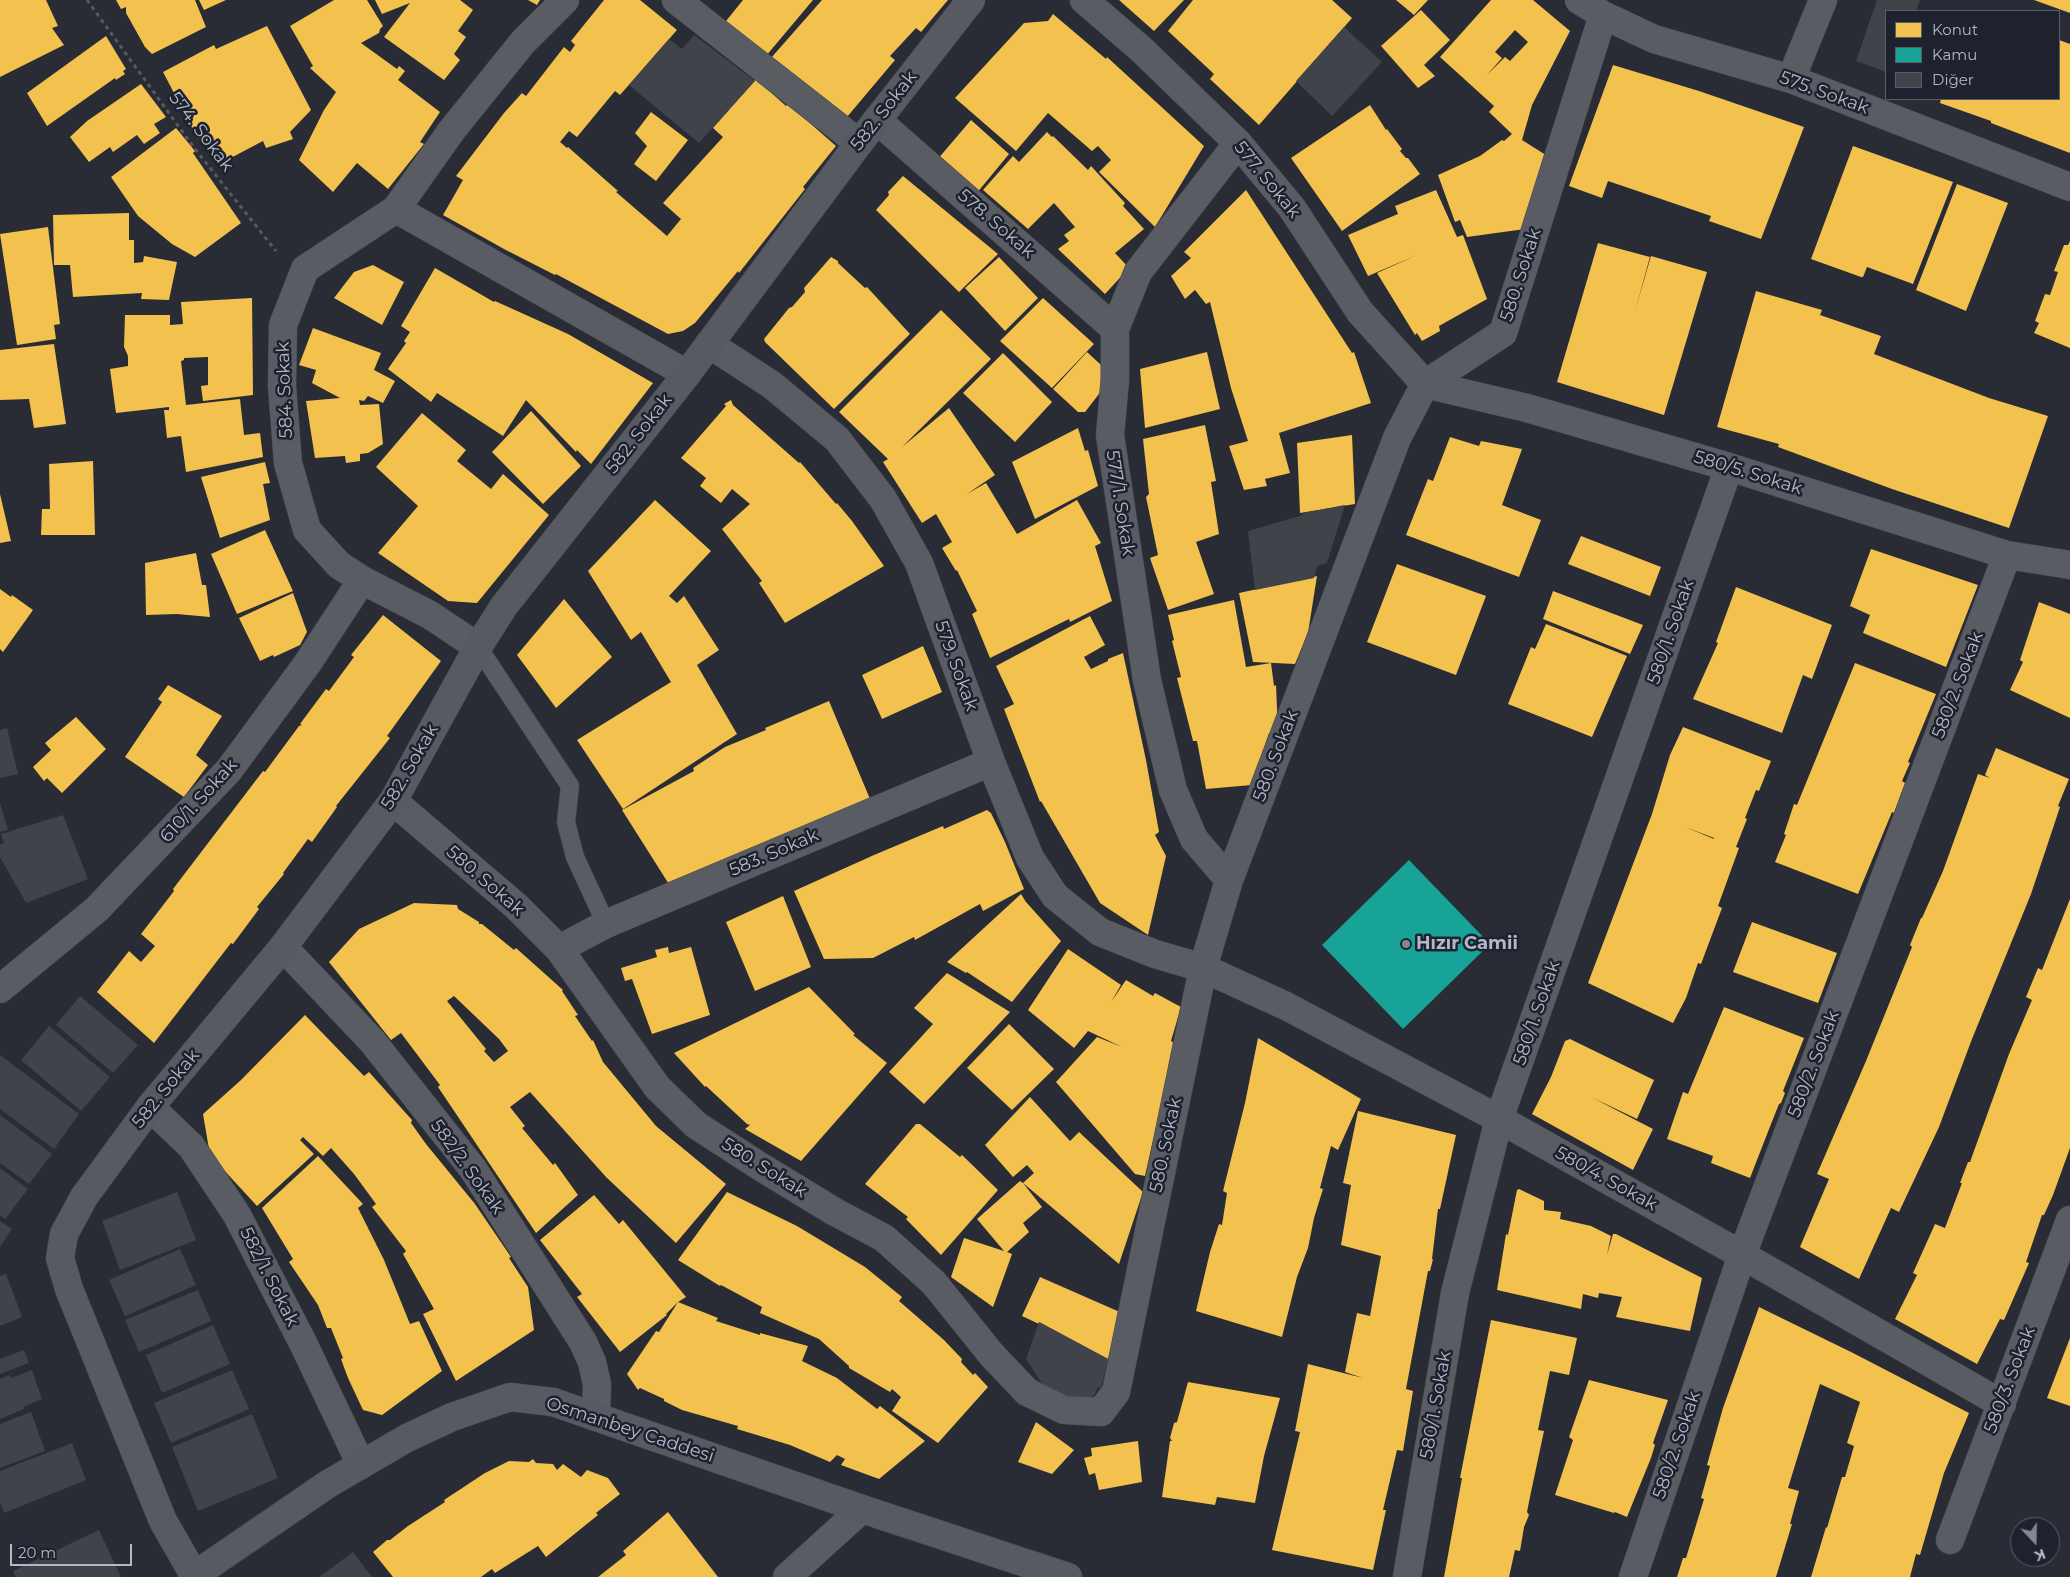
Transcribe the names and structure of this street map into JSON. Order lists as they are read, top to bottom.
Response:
{
  "streets": {
    "street": [
      "575. Sokak",
      "582. Sokak",
      "577. Sokak",
      "578. Sokak",
      "580. Sokak",
      "584. Sokak",
      "580/5. Sokak",
      "577/1. Sokak",
      "580/1. Sokak",
      "579. Sokak",
      "580/2. Sokak",
      "610/1. Sokak",
      "583. Sokak",
      "582/2. Sokak",
      "580/4. Sokak",
      "582/1. Sokak",
      "580/3. Sokak",
      "Osmanbey Caddesi"
    ],
    "path": ["574. Sokak"]
  },
  "crossings": [
    ["575. Sokak", "580. Sokak"],
    ["582. Sokak", "578. Sokak"],
    ["582. Sokak", "580. Sokak"],
    ["582. Sokak", "584. Sokak"],
    ["582. Sokak", "579. Sokak"],
    ["582. Sokak", "582/2. Sokak"],
    ["582. Sokak", "582/1. Sokak"],
    ["582. Sokak", "Osmanbey Caddesi"],
    ["574. Sokak", "584. Sokak"],
    ["577. Sokak", "580. Sokak"],
    ["577. Sokak", "580/5. Sokak"],
    ["577. Sokak", "577/1. Sokak"],
    ["578. Sokak", "577/1. Sokak"],
    ["580. Sokak", "580/5. Sokak"],
    ["580. Sokak", "577/1. Sokak"],
    ["580. Sokak", "579. Sokak"],
    ["580. Sokak", "583. Sokak"],
    ["580. Sokak", "580/4. Sokak"],
    ["584. Sokak", "610/1. Sokak"],
    ["580/5. Sokak", "580/1. Sokak"],
    ["580/5. Sokak", "580/2. Sokak"],
    ["580/1. Sokak", "580/4. Sokak"],
    ["579. Sokak", "583. Sokak"],
    ["579. Sokak", "580/4. Sokak"],
    ["580/2. Sokak", "580/4. Sokak"],
    ["582/2. Sokak", "Osmanbey Caddesi"],
    ["580/4. Sokak", "580/3. Sokak"],
    ["582/1. Sokak", "Osmanbey Caddesi"]
  ],
  "places": ["Hızır Camii"],
  "legend": ["Konut", "Kamu", "Diğer"],
  "scale_bar": "20 m",
  "north": "bottom"
}
